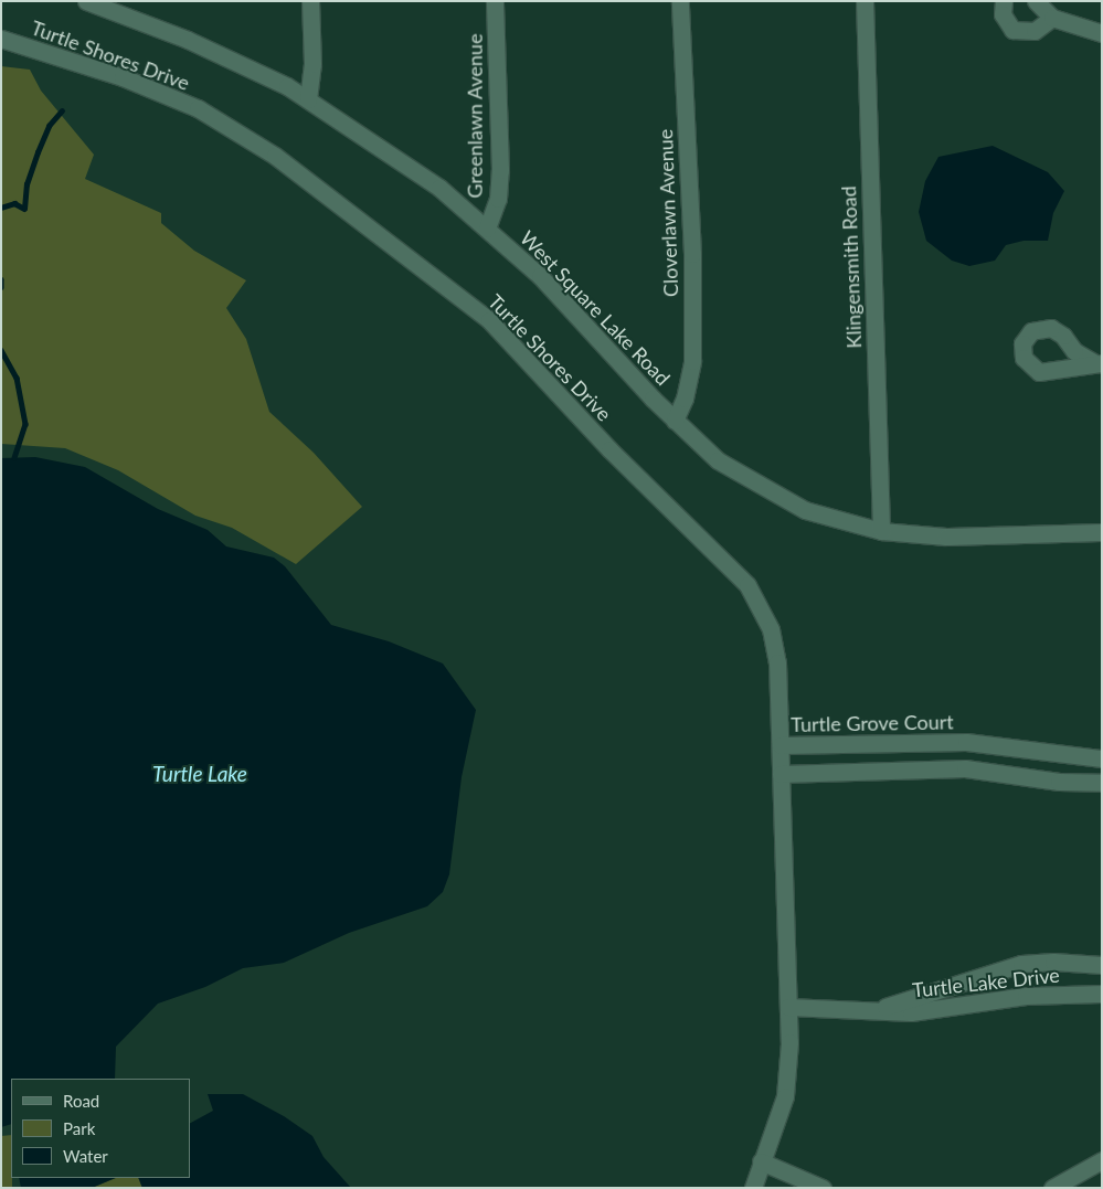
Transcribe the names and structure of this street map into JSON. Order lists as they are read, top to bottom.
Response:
{
  "streets": {
    "street": [
      "Turtle Shores Drive",
      "Greenlawn Avenue",
      "Cloverlawn Avenue",
      "Klingensmith Road",
      "West Square Lake Road",
      "Turtle Grove Court",
      "Turtle Lake Drive"
    ]
  },
  "crossings": [
    ["Turtle Shores Drive", "Turtle Grove Court"],
    ["Turtle Shores Drive", "Turtle Lake Drive"],
    ["Greenlawn Avenue", "West Square Lake Road"],
    ["Cloverlawn Avenue", "West Square Lake Road"],
    ["Klingensmith Road", "West Square Lake Road"]
  ],
  "water": ["Turtle Lake"],
  "legend": ["Road", "Park", "Water"]
}
